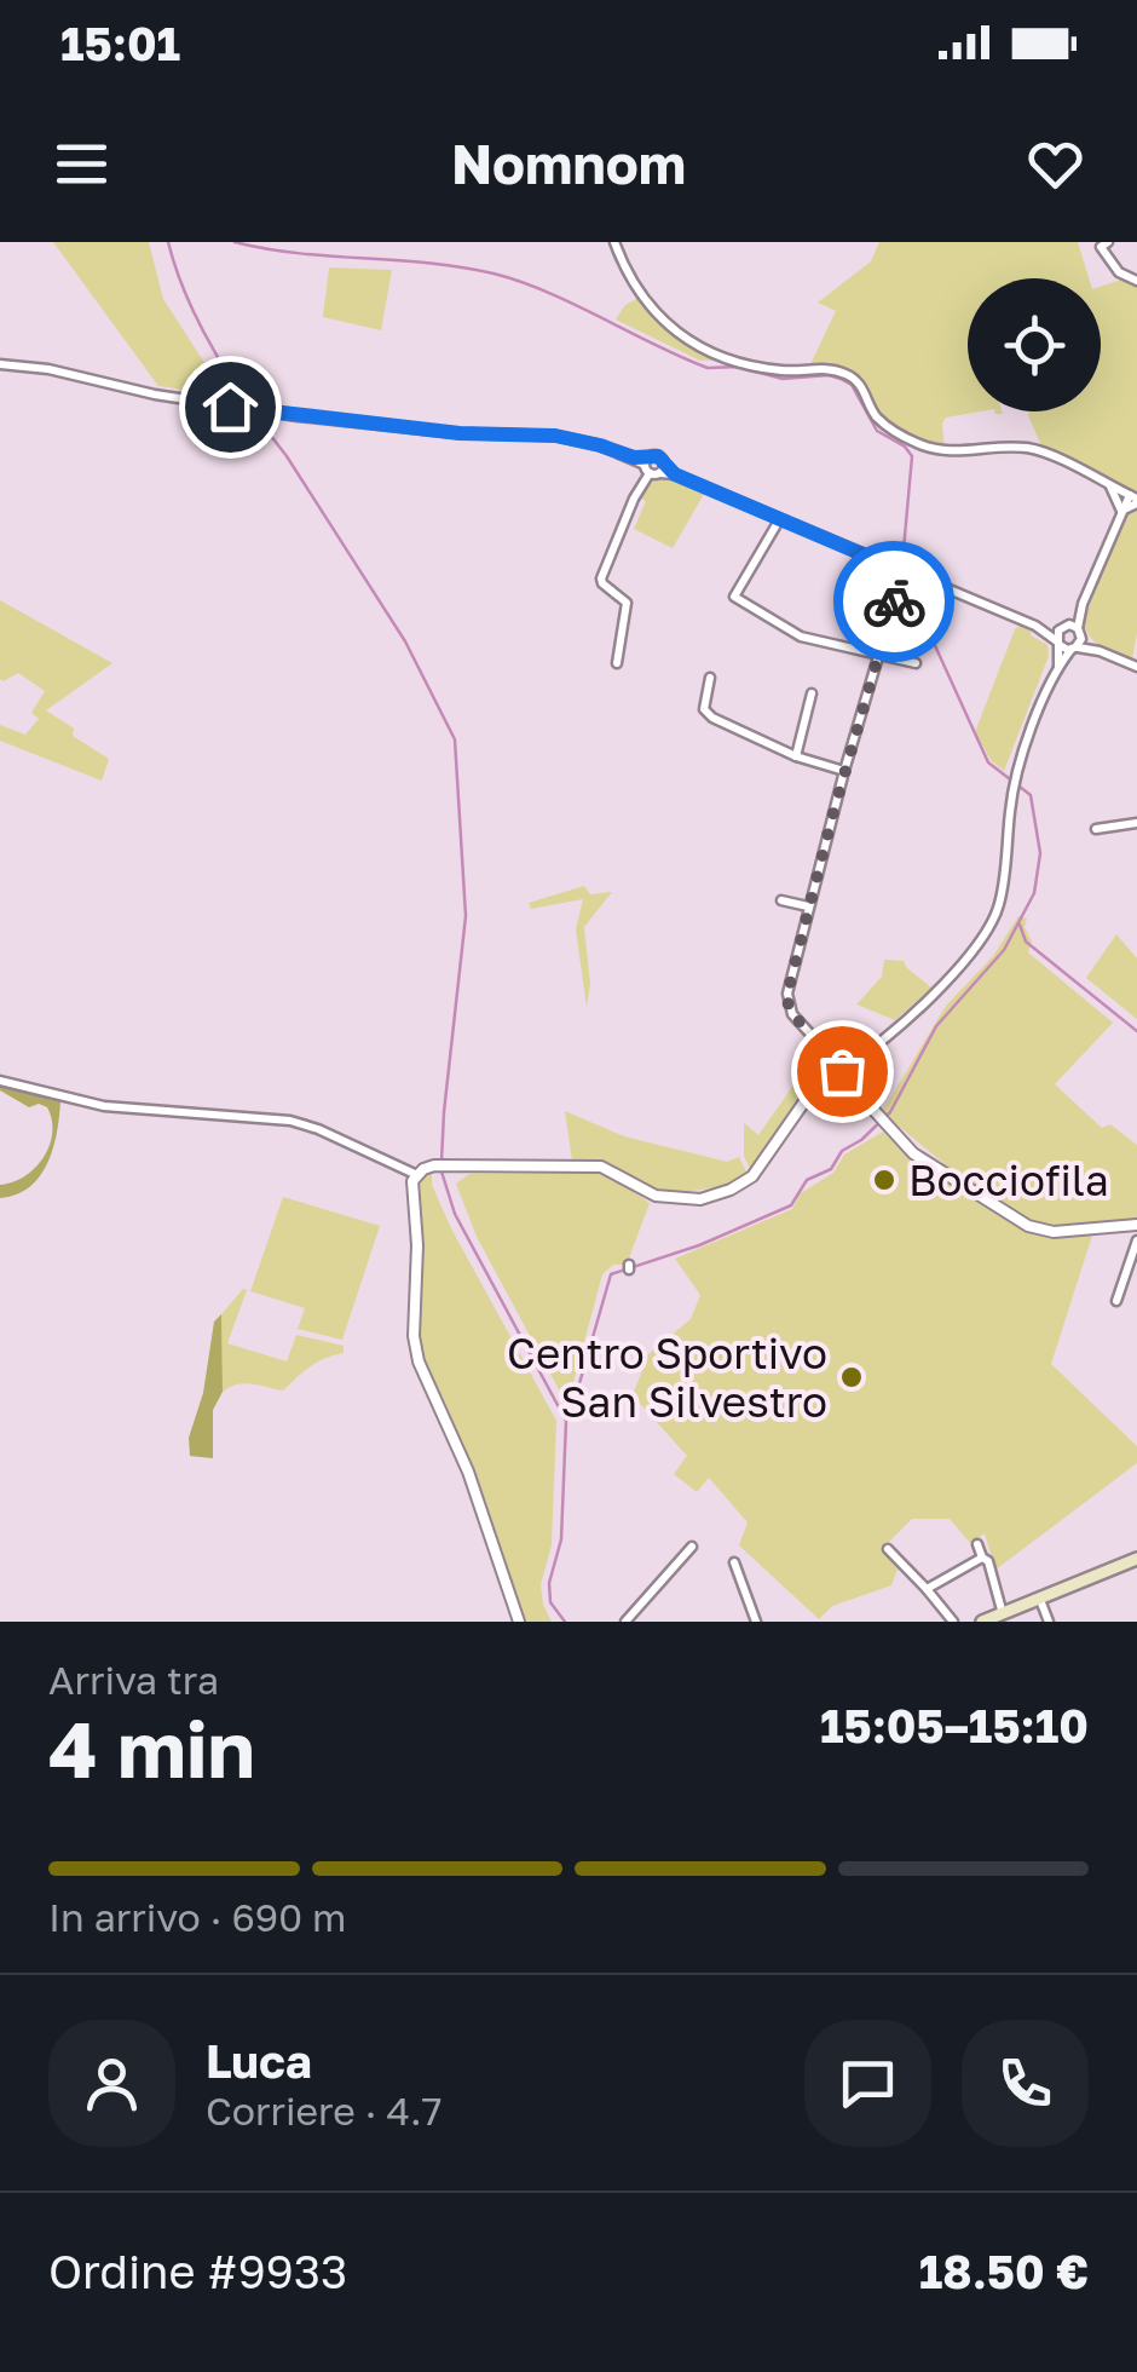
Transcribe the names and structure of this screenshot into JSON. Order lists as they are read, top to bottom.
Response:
{
  "places": ["Bocciofila", "Centro Sportivo San Silvestro"],
  "page": {
    "status": "15:01",
    "header": "Nomnom",
    "heading": ["4 min", "Arriva tra", "15:05–15:10"],
    "panel": [
      "Luca",
      "Corriere · 4.7",
      "Ordine #9933",
      "18.50 €"
    ],
    "bar": "In arrivo · 690 m"
  }
}
